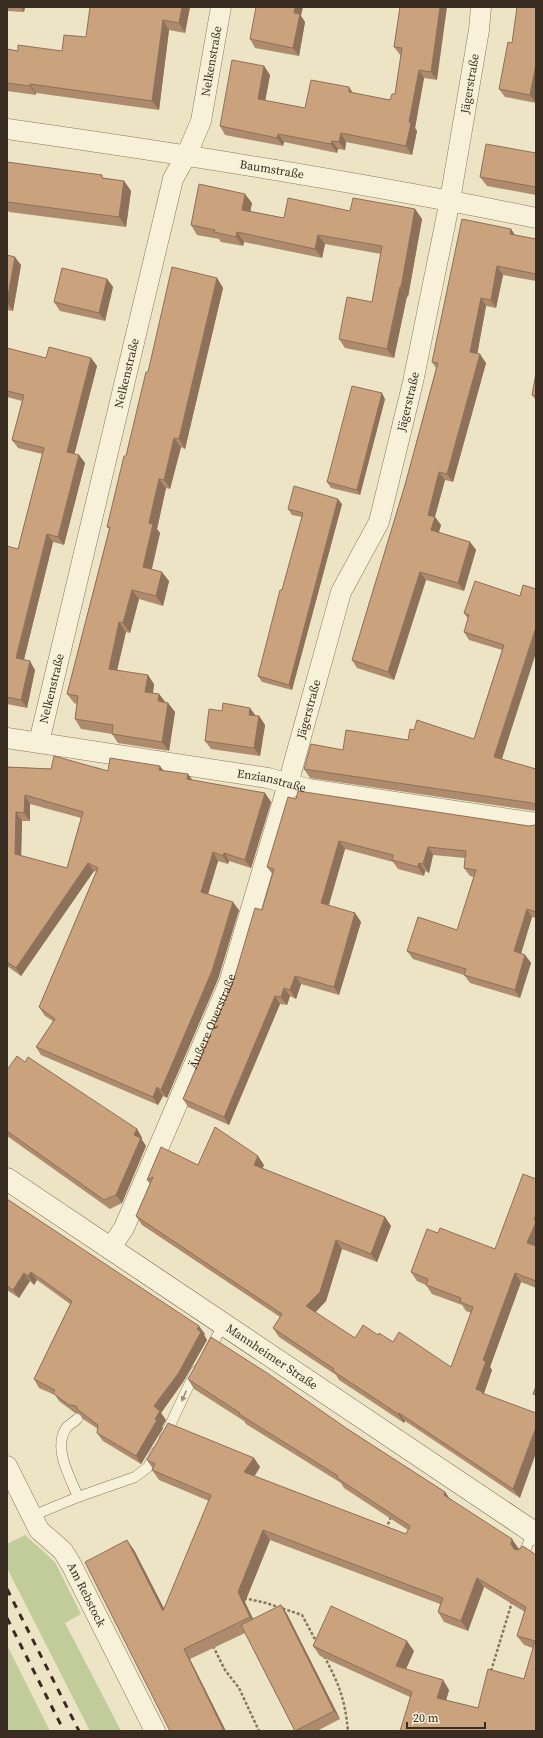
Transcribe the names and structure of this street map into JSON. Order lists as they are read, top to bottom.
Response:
{
  "streets": {
    "street": [
      "Nelkenstraße",
      "Jägerstraße",
      "Baumstraße",
      "Enzianstraße",
      "Äußere Querstraße",
      "Mannheimer Straße",
      "Am Rebstock"
    ]
  },
  "crossings": [
    ["Nelkenstraße", "Baumstraße"],
    ["Nelkenstraße", "Enzianstraße"],
    ["Jägerstraße", "Baumstraße"],
    ["Jägerstraße", "Enzianstraße"],
    ["Jägerstraße", "Äußere Querstraße"],
    ["Enzianstraße", "Äußere Querstraße"],
    ["Äußere Querstraße", "Mannheimer Straße"]
  ],
  "scale_bar": "20 m"
}
